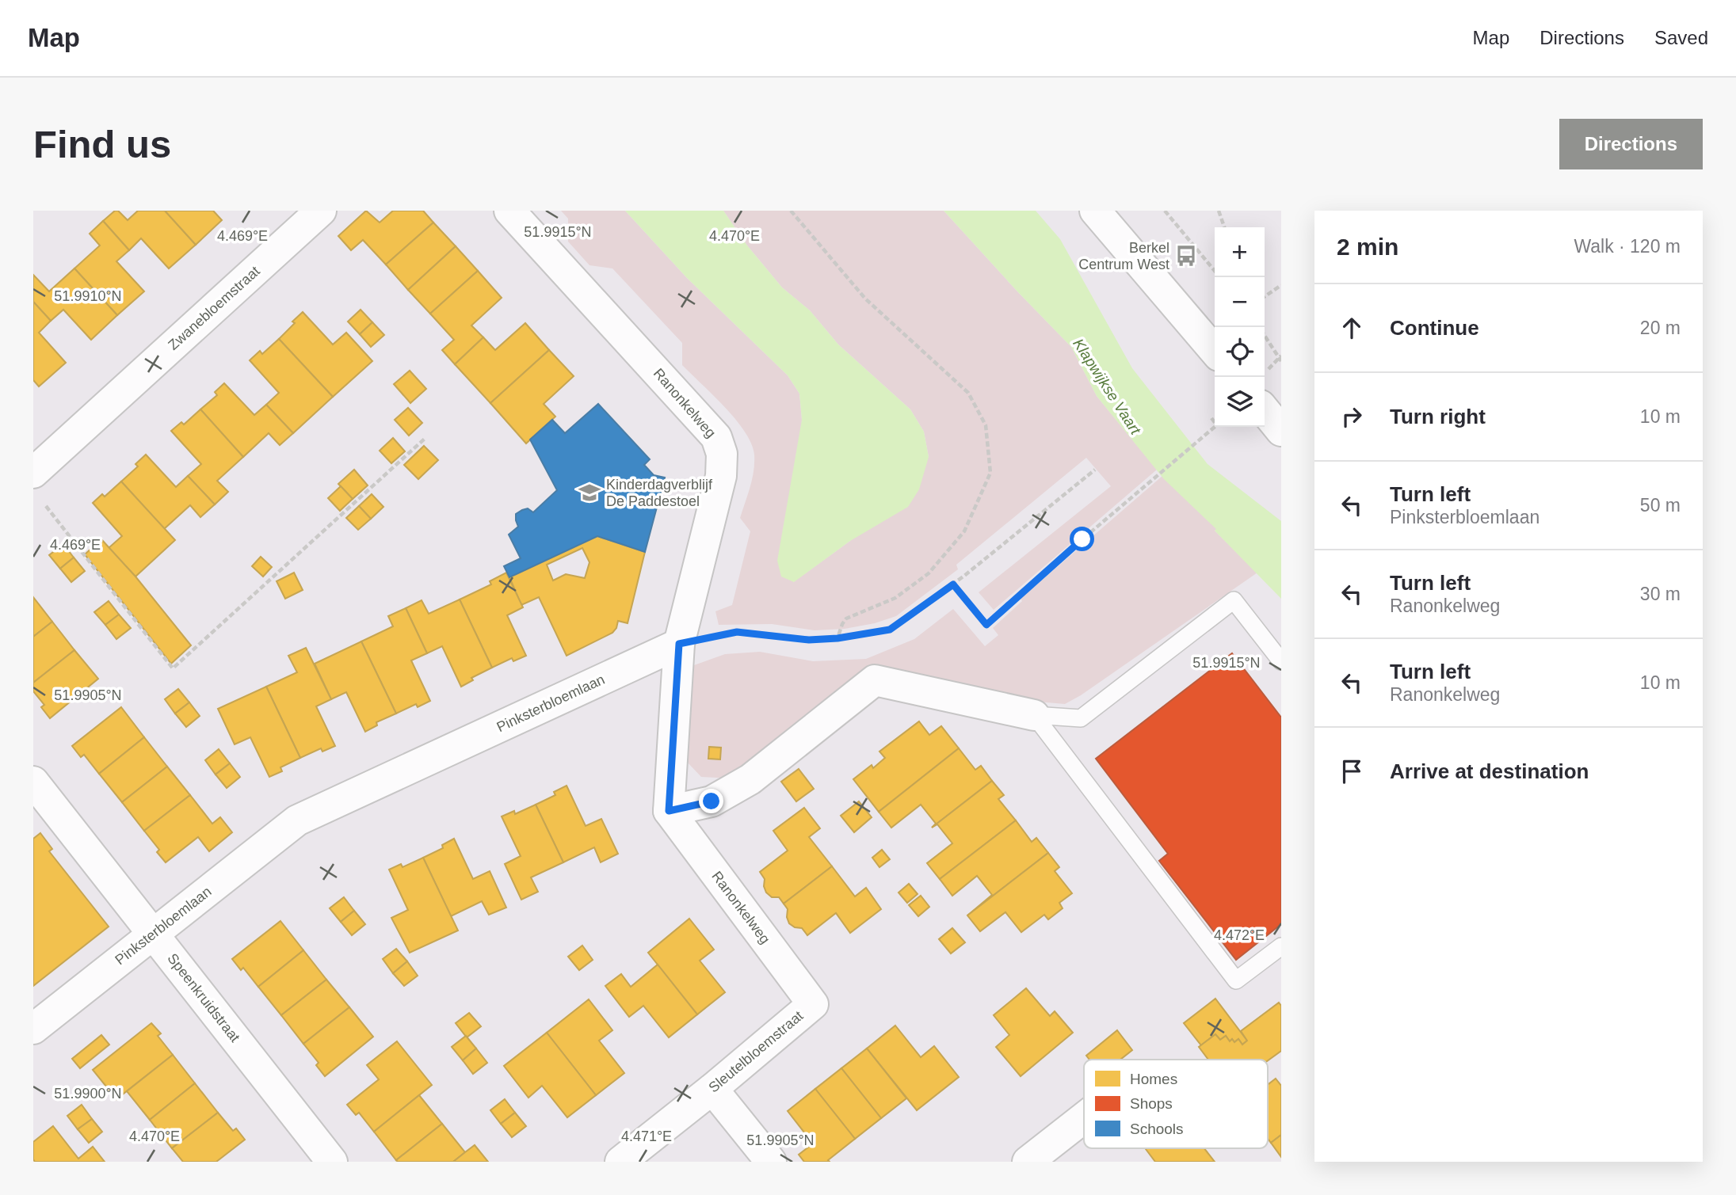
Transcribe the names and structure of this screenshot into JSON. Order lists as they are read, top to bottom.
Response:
{
  "streets": {
    "street": [
      "Zwanebloemstraat",
      "Ranonkelweg",
      "Pinksterbloemlaan",
      "Speenkruidstraat",
      "Sleutelbloemstraat"
    ]
  },
  "crossings": [
    ["Ranonkelweg", "Pinksterbloemlaan"],
    ["Ranonkelweg", "Sleutelbloemstraat"],
    ["Pinksterbloemlaan", "Speenkruidstraat"]
  ],
  "water": ["Klapwijkse Vaart"],
  "places": {
    "bus stop": ["Berkel Centrum West"],
    "school or university": ["Kinderdagverblijf De Paddestoel"]
  },
  "legend": ["Homes", "Shops", "Schools"],
  "page": {
    "header": "Map",
    "nav": ["Map", "Directions", "Saved"],
    "buttons": "Directions",
    "title": "Find us",
    "heading": ["2 min", "Walk · 120 m"],
    "map_buttons": ["+", "−"],
    "list": [
      ["Continue", "20 m"],
      ["Turn right", "10 m"],
      ["Turn left", "Pinksterbloemlaan", "50 m"],
      ["Turn left", "Ranonkelweg", "30 m"],
      ["Turn left", "Ranonkelweg", "10 m"],
      "Arrive at destination"
    ]
  },
  "coordinates": [
    "51.9915°N",
    "4.469°E",
    "4.470°E",
    "51.9910°N",
    "51.9905°N",
    "4.472°E",
    "51.9900°N",
    "4.471°E"
  ]
}
